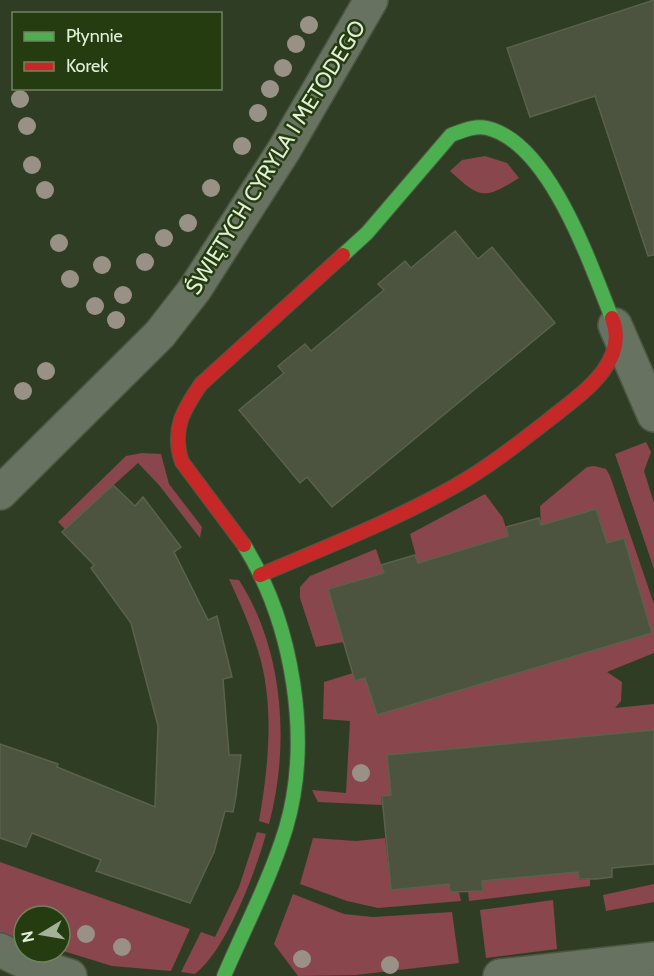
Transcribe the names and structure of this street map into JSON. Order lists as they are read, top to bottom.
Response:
{
  "streets": {
    "street": ["ŚWIĘTYCH CYRYLA I METODEGO"]
  },
  "legend": ["Płynnie", "Korek"],
  "north": "left"
}
